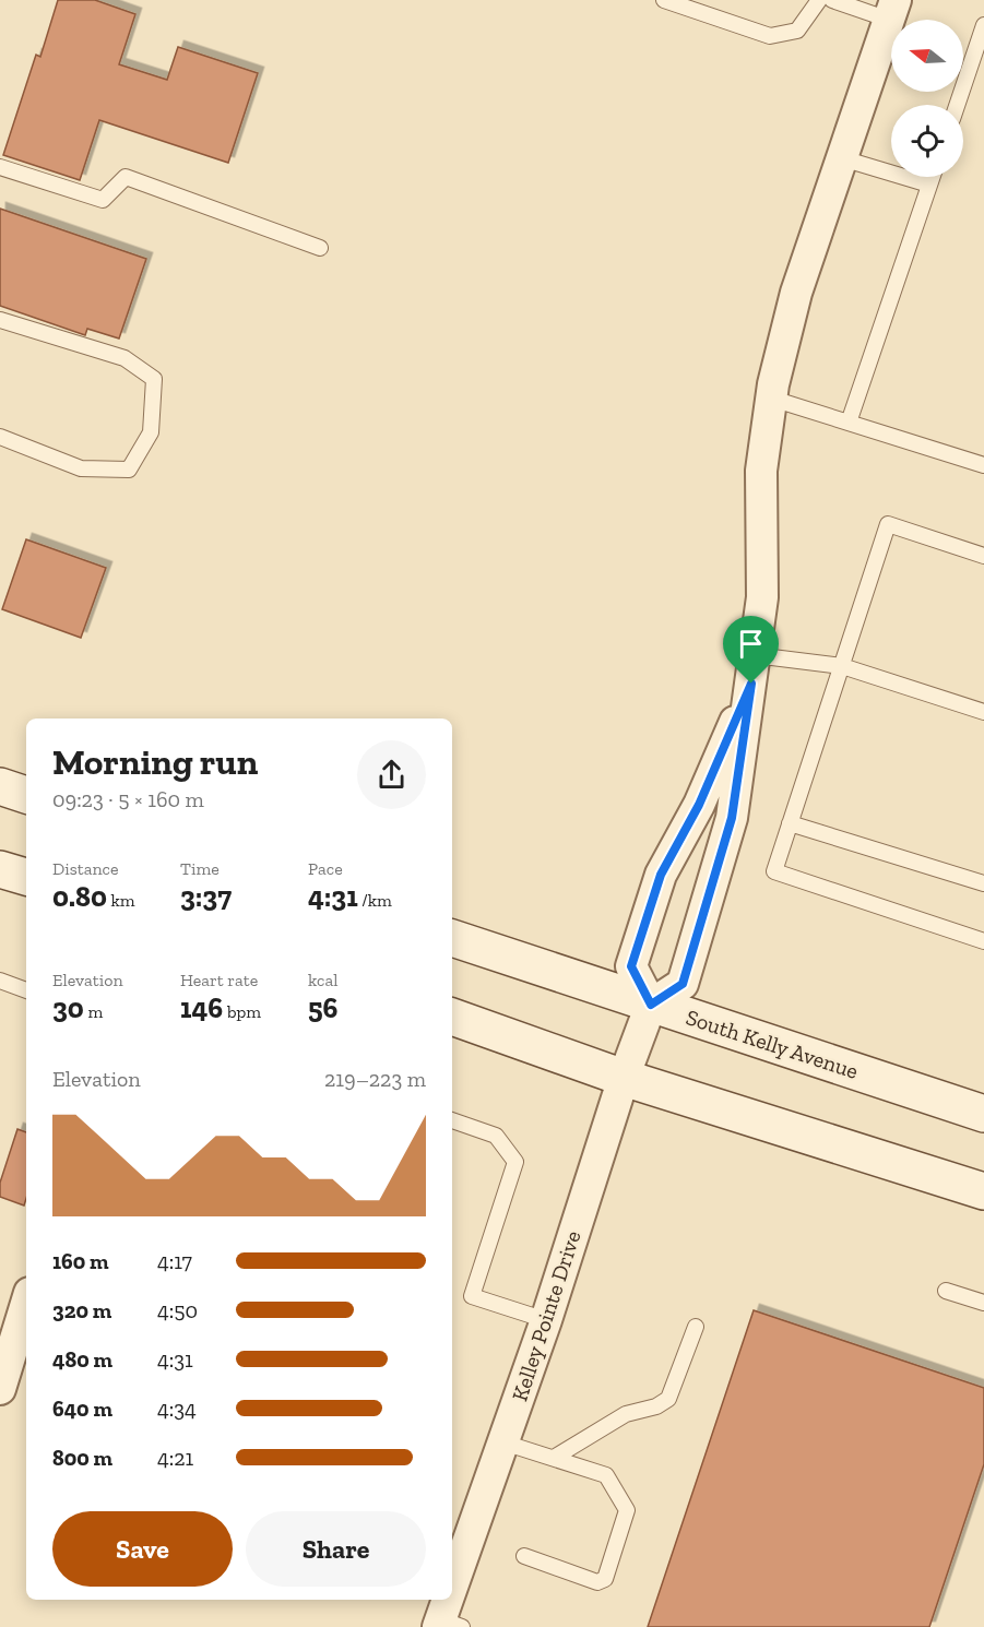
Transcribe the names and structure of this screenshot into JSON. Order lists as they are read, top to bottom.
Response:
{
  "streets": {
    "main road": ["South Kelly Avenue"],
    "street": ["Kelley Pointe Drive"]
  },
  "crossings": [
    ["South Kelly Avenue", "Kelley Pointe Drive"]
  ],
  "north": "left",
  "page": {
    "heading": ["Morning run", "09:23 · 5 × 160 m"],
    "stats": [
      ["Distance", "0.80 km"],
      ["Time", "3:37"],
      ["Pace", "4:31 /km"],
      ["Elevation", "30 m"],
      ["Heart rate", "146 bpm"],
      ["kcal", "56"]
    ],
    "chart": ["Elevation", "219–223 m"],
    "list": [
      {
        "name": "160 m",
        "note": "4:17"
      },
      {
        "name": "320 m",
        "note": "4:50"
      },
      {
        "name": "480 m",
        "note": "4:31"
      },
      {
        "name": "640 m",
        "note": "4:34"
      },
      {
        "name": "800 m",
        "note": "4:21"
      }
    ],
    "buttons": ["Save", "Share"]
  }
}
